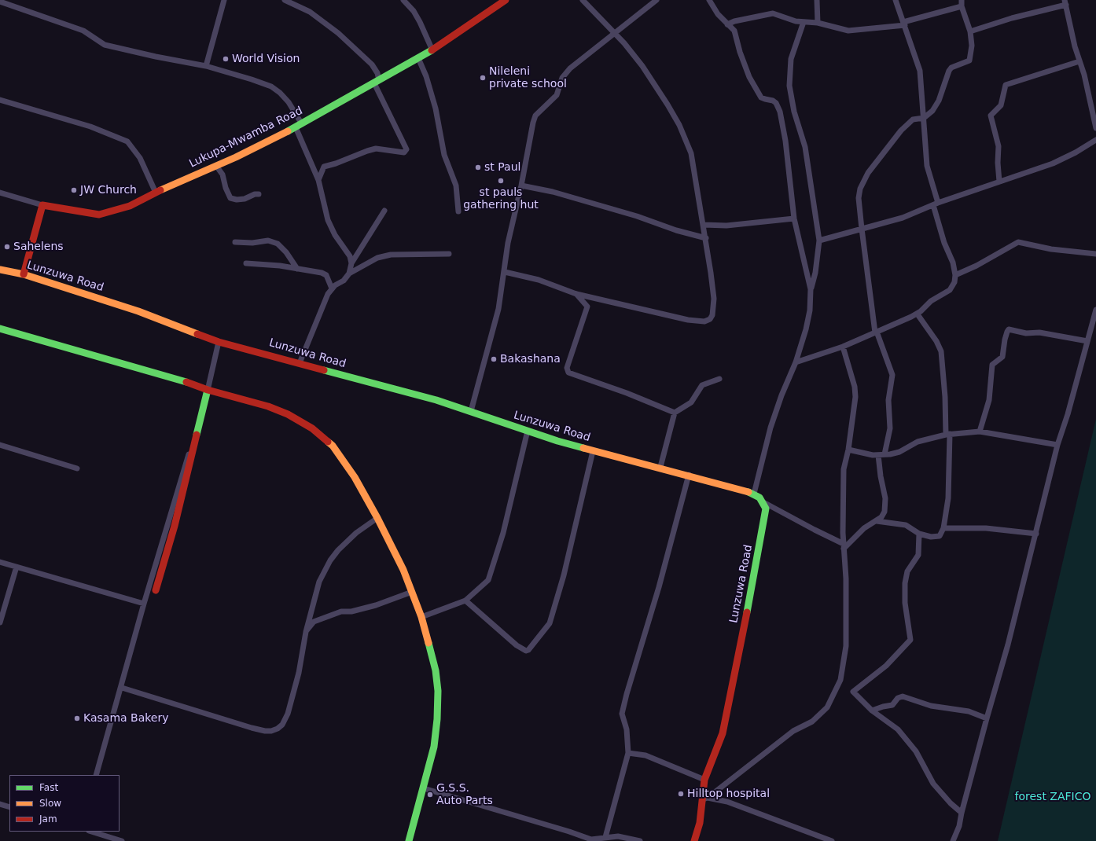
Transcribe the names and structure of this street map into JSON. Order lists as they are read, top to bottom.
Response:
{
  "streets": {
    "street": ["Lukupa-Mwamba Road", "Lunzuwa Road"]
  },
  "parks": ["forest ZAFICO"],
  "places": [
    "World Vision",
    "Nileleni private school",
    "st Paul",
    "st pauls gathering hut",
    "JW Church",
    "Sahelens",
    "Bakashana",
    "Kasama Bakery",
    "Hilltop hospital",
    "G.S.S. Auto Parts"
  ],
  "legend": ["Fast", "Slow", "Jam"]
}
